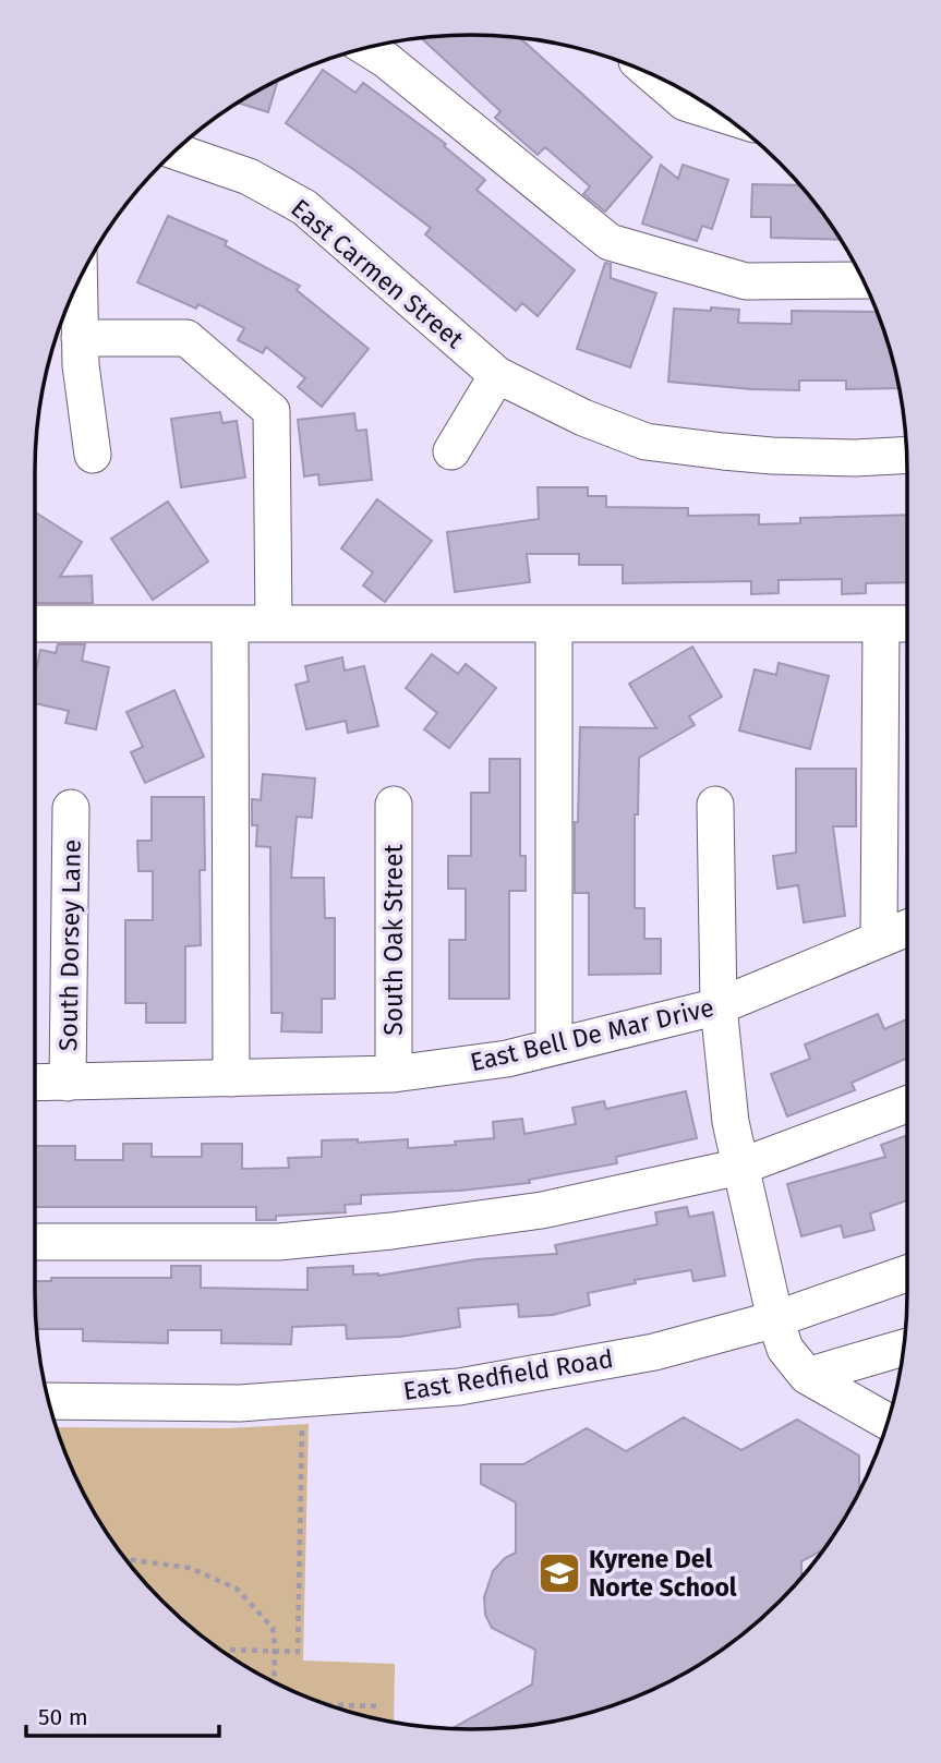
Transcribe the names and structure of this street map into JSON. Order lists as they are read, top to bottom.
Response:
{
  "streets": {
    "street": [
      "East Carmen Street",
      "South Oak Street",
      "South Dorsey Lane",
      "East Bell De Mar Drive",
      "East Redfield Road"
    ]
  },
  "crossings": [
    ["South Oak Street", "East Bell De Mar Drive"],
    ["South Dorsey Lane", "East Bell De Mar Drive"]
  ],
  "places": {
    "school or university": ["Kyrene Del Norte School"]
  },
  "scale_bar": "50 m"
}
